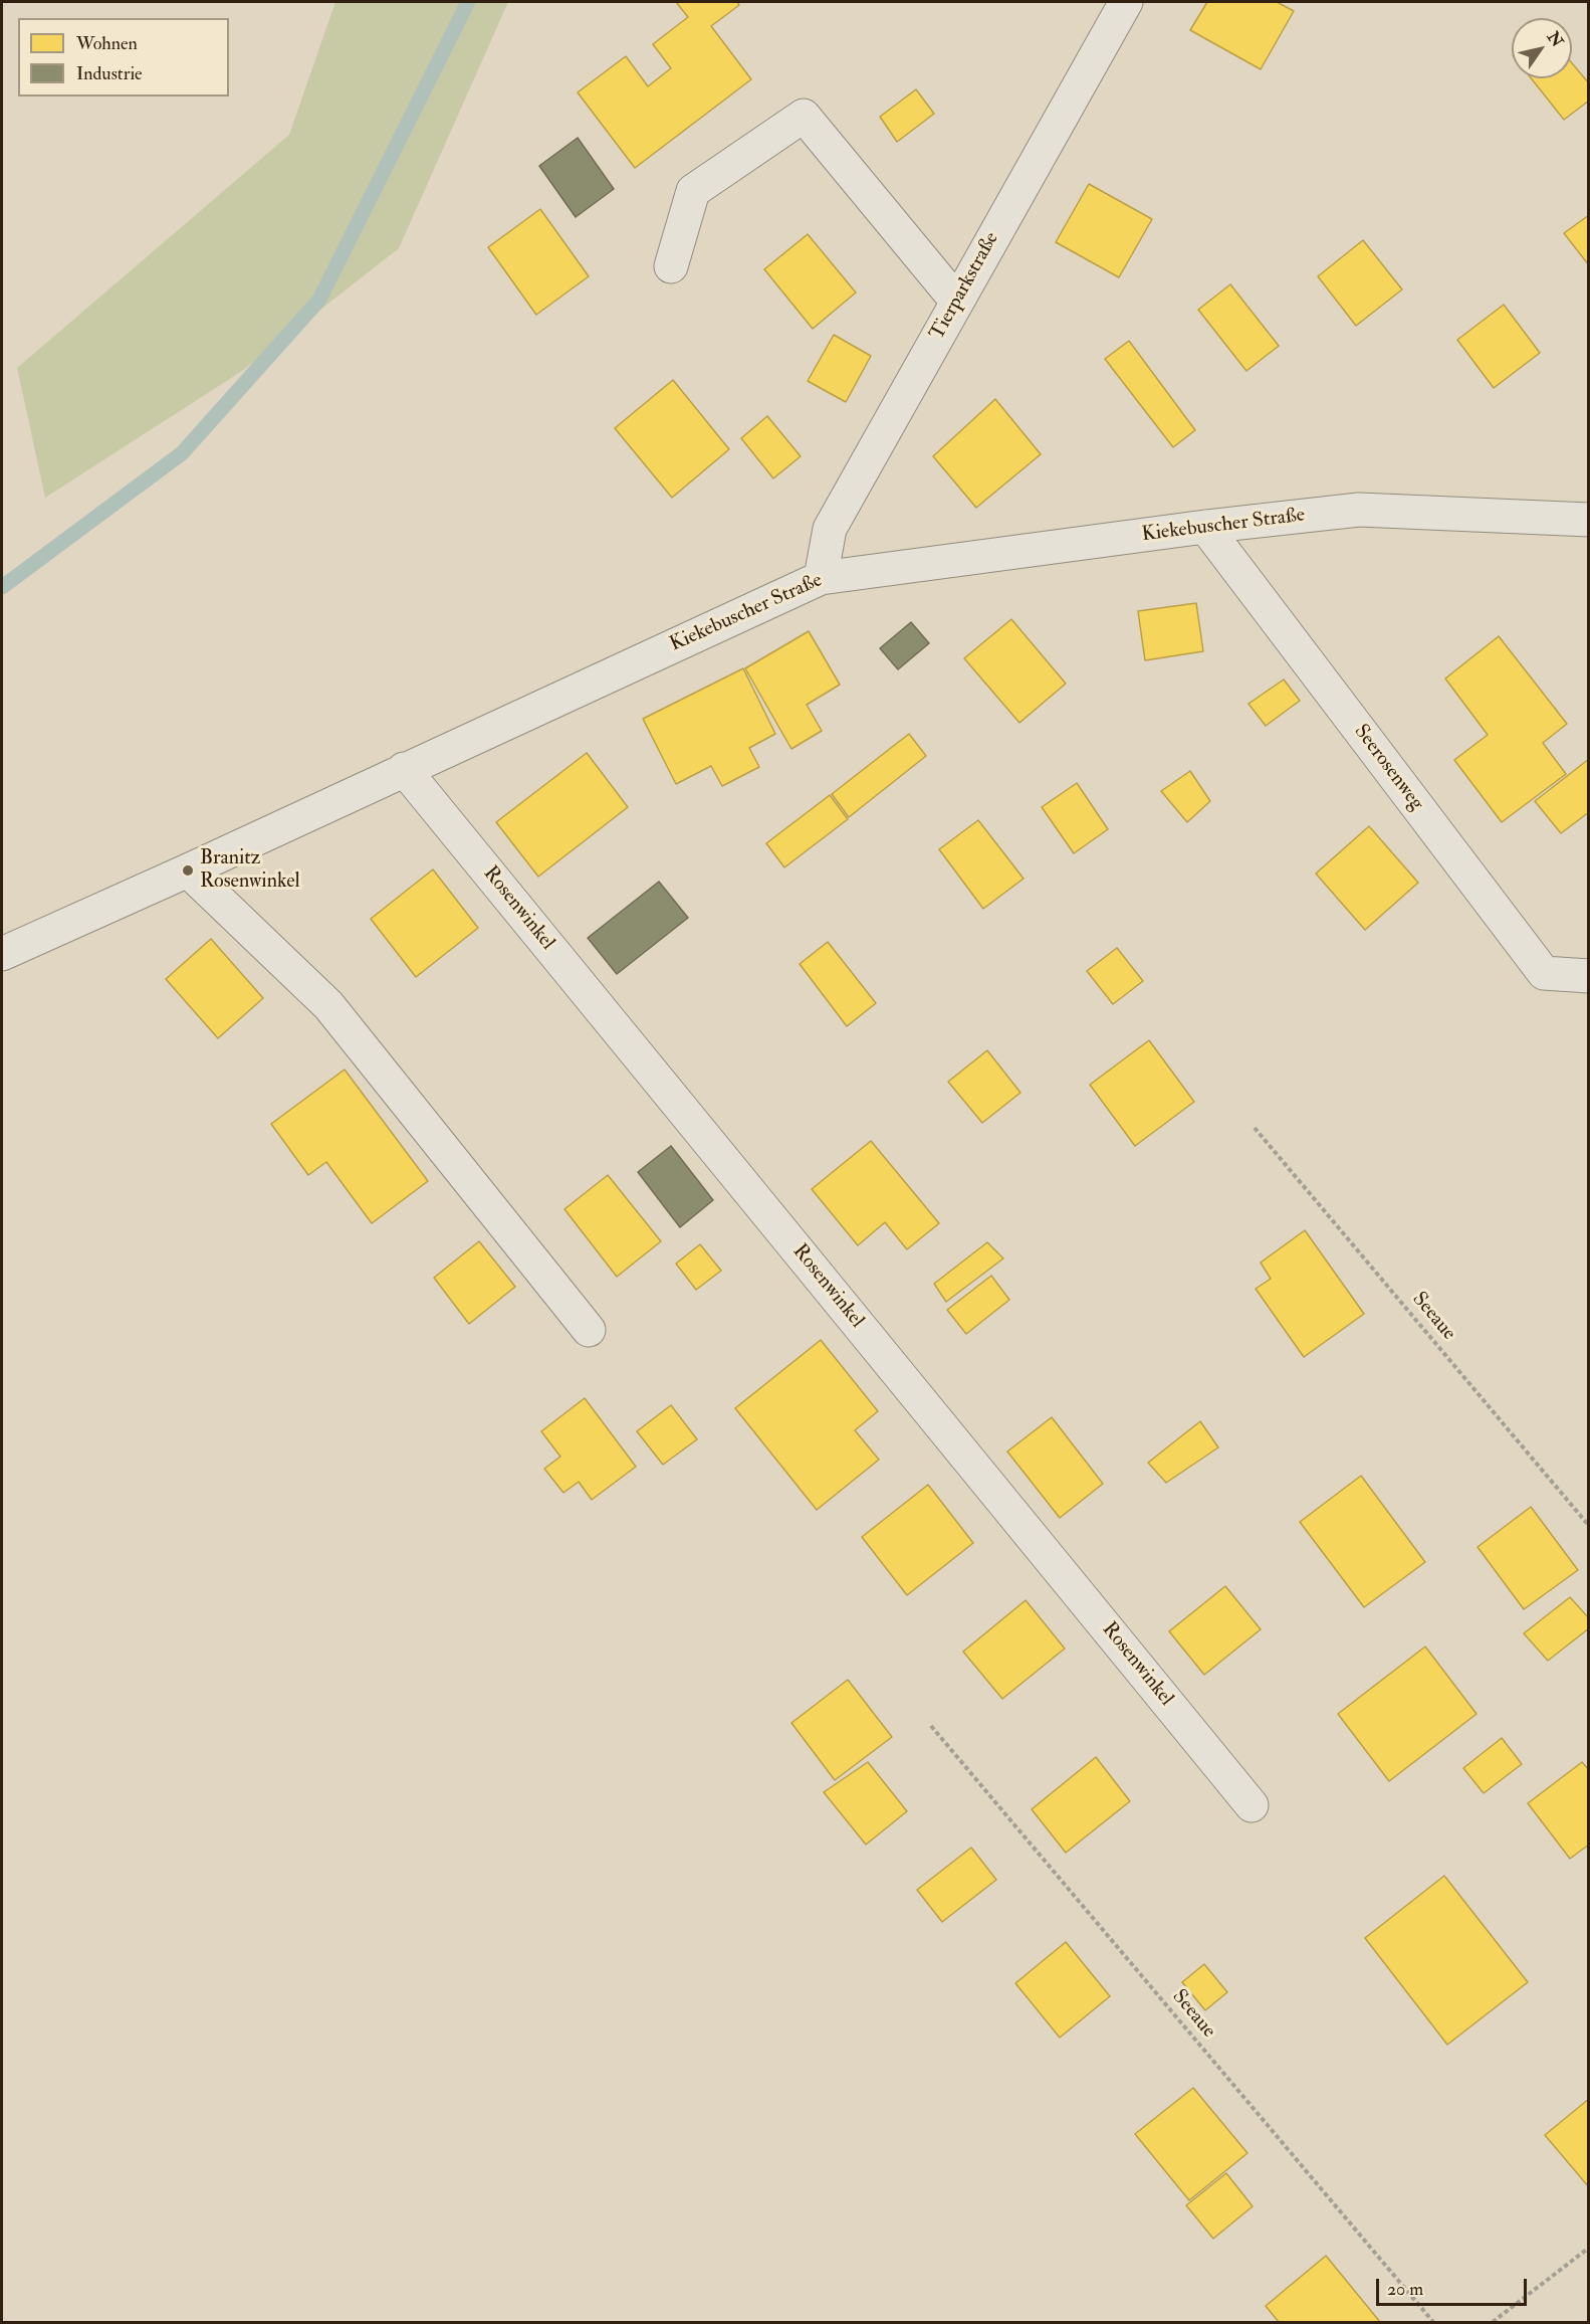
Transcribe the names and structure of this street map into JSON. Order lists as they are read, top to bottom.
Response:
{
  "streets": {
    "street": [
      "Tierparkstraße",
      "Kiekebuscher Straße",
      "Seerosenweg",
      "Rosenwinkel"
    ],
    "path": ["Seeaue"]
  },
  "crossings": [
    ["Tierparkstraße", "Kiekebuscher Straße"],
    ["Kiekebuscher Straße", "Seerosenweg"],
    ["Kiekebuscher Straße", "Rosenwinkel"]
  ],
  "places": ["Branitz Rosenwinkel"],
  "legend": ["Wohnen", "Industrie"],
  "scale_bar": "20 m",
  "north": "top right"
}
